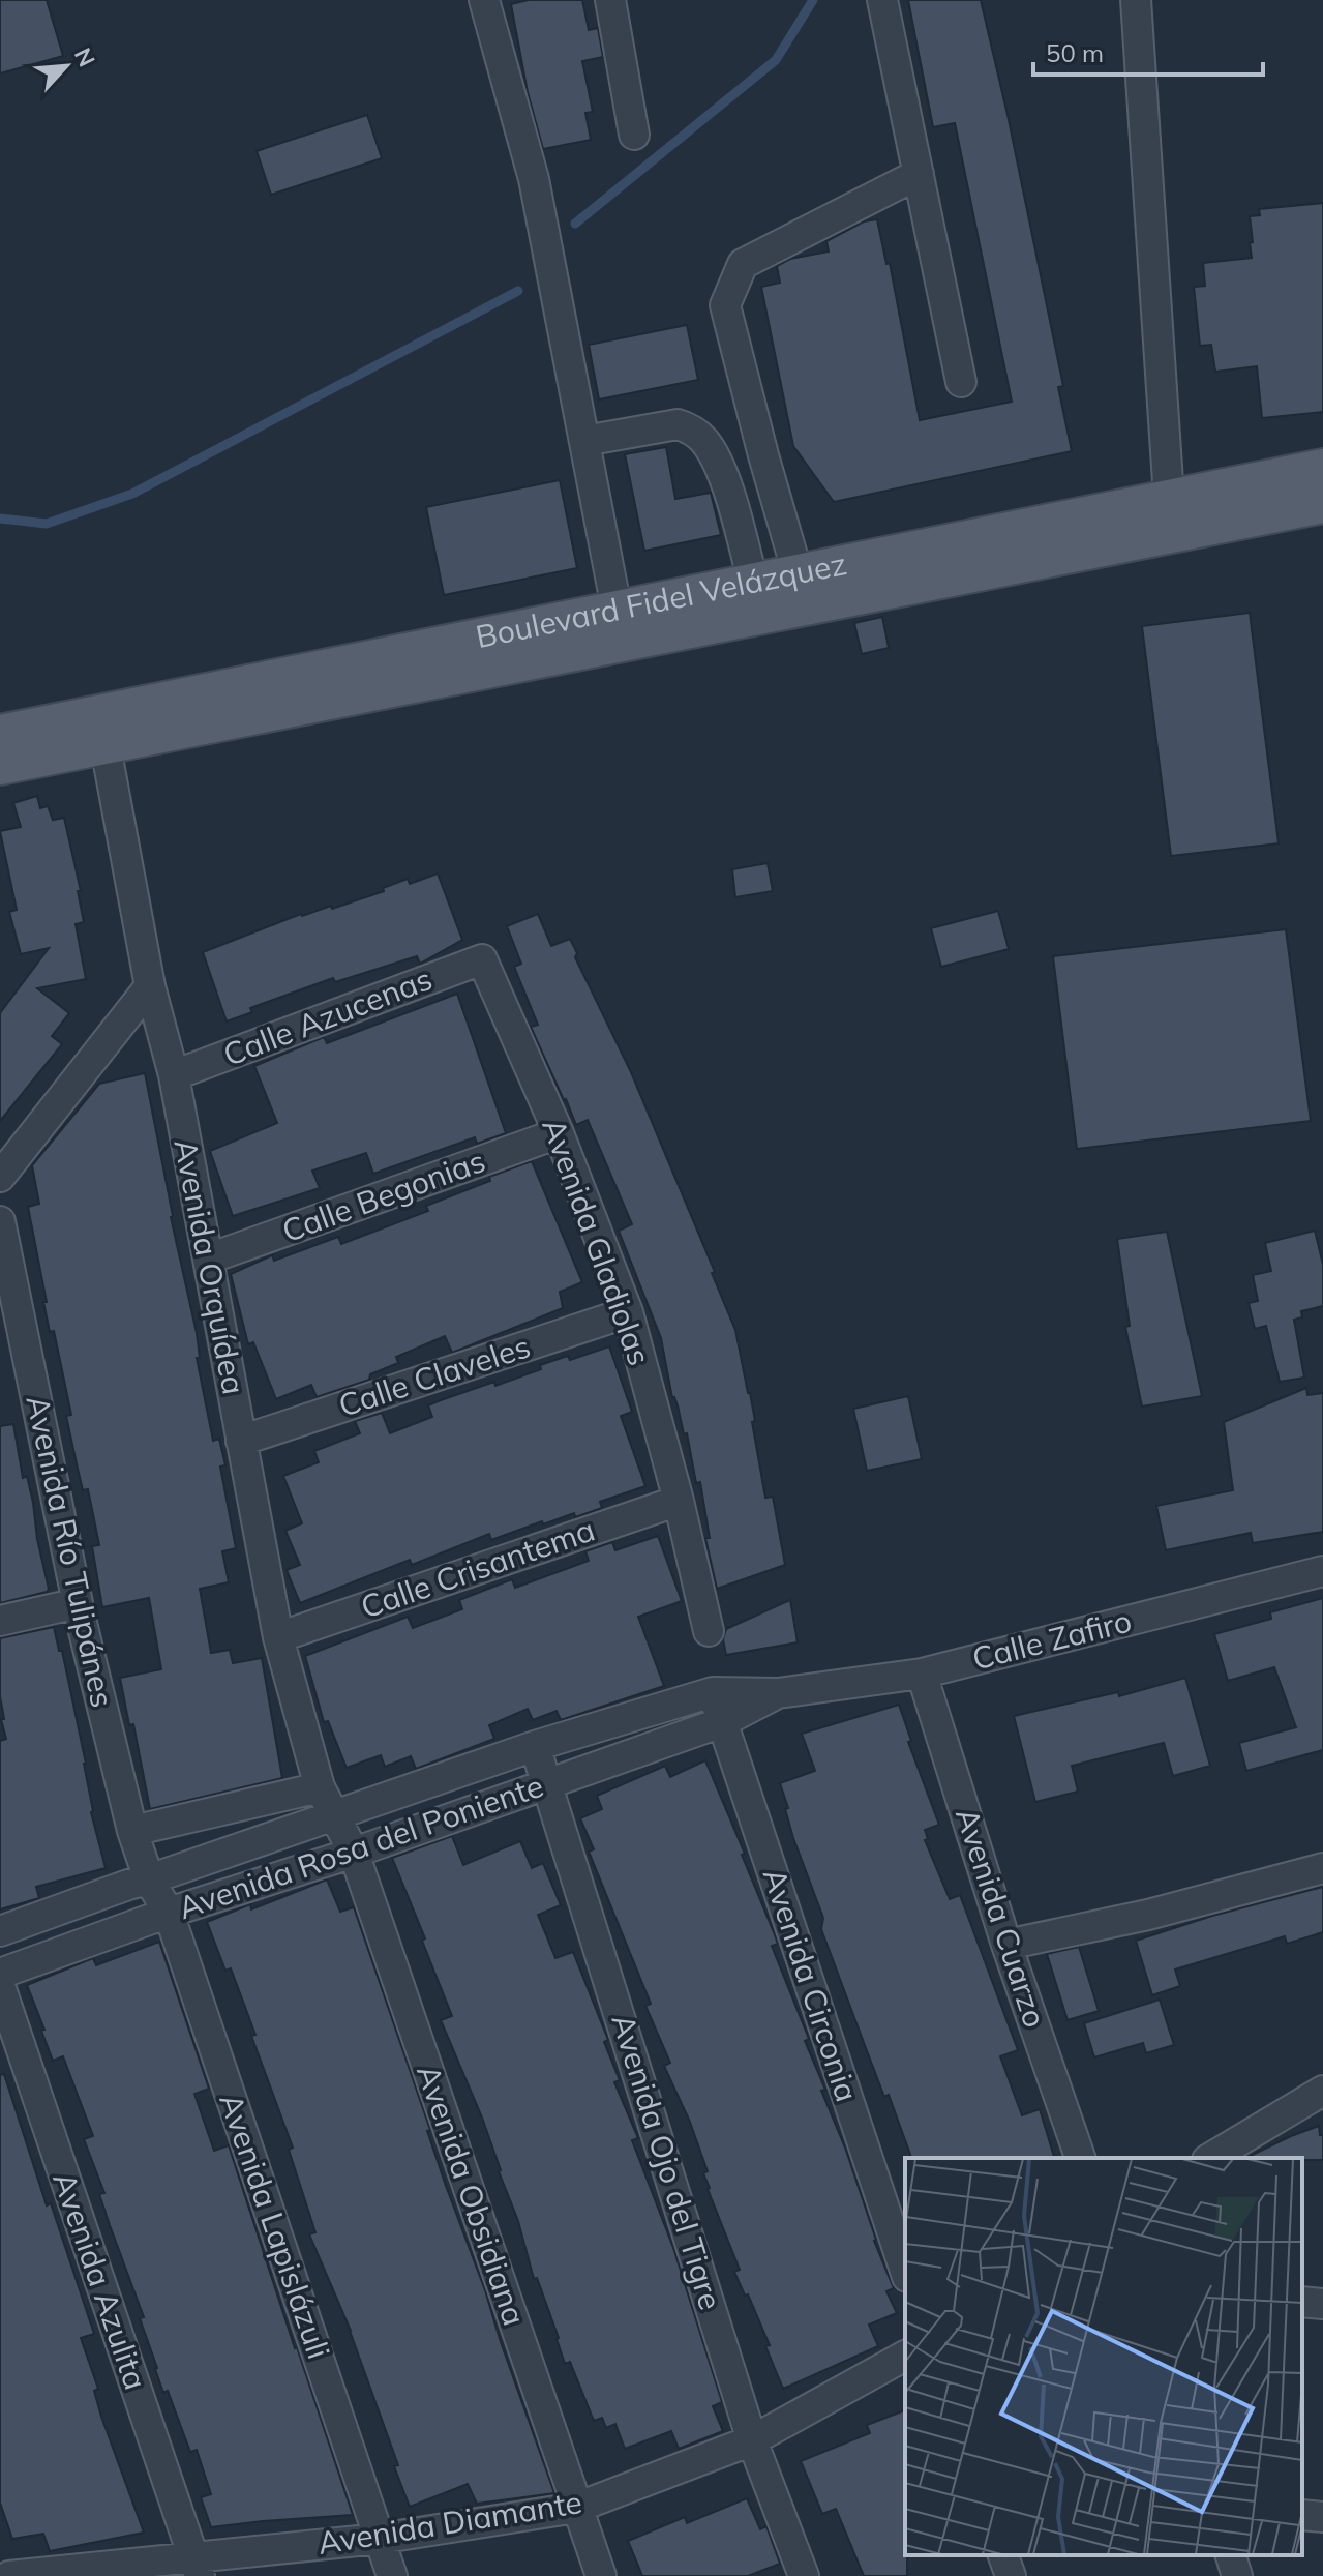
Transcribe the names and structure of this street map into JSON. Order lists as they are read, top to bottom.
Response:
{
  "streets": {
    "main road": ["Boulevard Fidel Velázquez"],
    "street": [
      "Calle Azucenas",
      "Calle Begonias",
      "Avenida Gladiolas",
      "Avenida Orquídea",
      "Calle Claveles",
      "Avenida Río Tulipánes",
      "Calle Crisantema",
      "Calle Zafiro",
      "Avenida Rosa del Poniente",
      "Avenida Cuarzo",
      "Avenida Circonia",
      "Avenida Ojo del Tigre",
      "Avenida Obsidiana",
      "Avenida Lapislázuli",
      "Avenida Azulita",
      "Avenida Diamante"
    ]
  },
  "crossings": [
    ["Boulevard Fidel Velázquez", "Avenida Orquídea"],
    ["Calle Azucenas", "Avenida Gladiolas"],
    ["Calle Azucenas", "Avenida Orquídea"],
    ["Calle Begonias", "Avenida Gladiolas"],
    ["Calle Begonias", "Avenida Orquídea"],
    ["Avenida Gladiolas", "Calle Claveles"],
    ["Avenida Gladiolas", "Calle Crisantema"],
    ["Avenida Orquídea", "Calle Claveles"],
    ["Avenida Orquídea", "Calle Crisantema"],
    ["Avenida Orquídea", "Calle Zafiro"],
    ["Avenida Orquídea", "Avenida Obsidiana"],
    ["Avenida Río Tulipánes", "Calle Zafiro"],
    ["Avenida Río Tulipánes", "Avenida Lapislázuli"],
    ["Calle Zafiro", "Avenida Rosa del Poniente"],
    ["Calle Zafiro", "Avenida Cuarzo"],
    ["Calle Zafiro", "Avenida Circonia"],
    ["Calle Zafiro", "Avenida Ojo del Tigre"],
    ["Calle Zafiro", "Avenida Obsidiana"],
    ["Calle Zafiro", "Avenida Lapislázuli"],
    ["Avenida Rosa del Poniente", "Avenida Circonia"],
    ["Avenida Rosa del Poniente", "Avenida Ojo del Tigre"],
    ["Avenida Rosa del Poniente", "Avenida Obsidiana"],
    ["Avenida Rosa del Poniente", "Avenida Lapislázuli"],
    ["Avenida Ojo del Tigre", "Avenida Diamante"],
    ["Avenida Obsidiana", "Avenida Diamante"],
    ["Avenida Lapislázuli", "Avenida Diamante"],
    ["Avenida Azulita", "Avenida Diamante"]
  ],
  "scale_bar": "50 m",
  "north": "top right"
}
